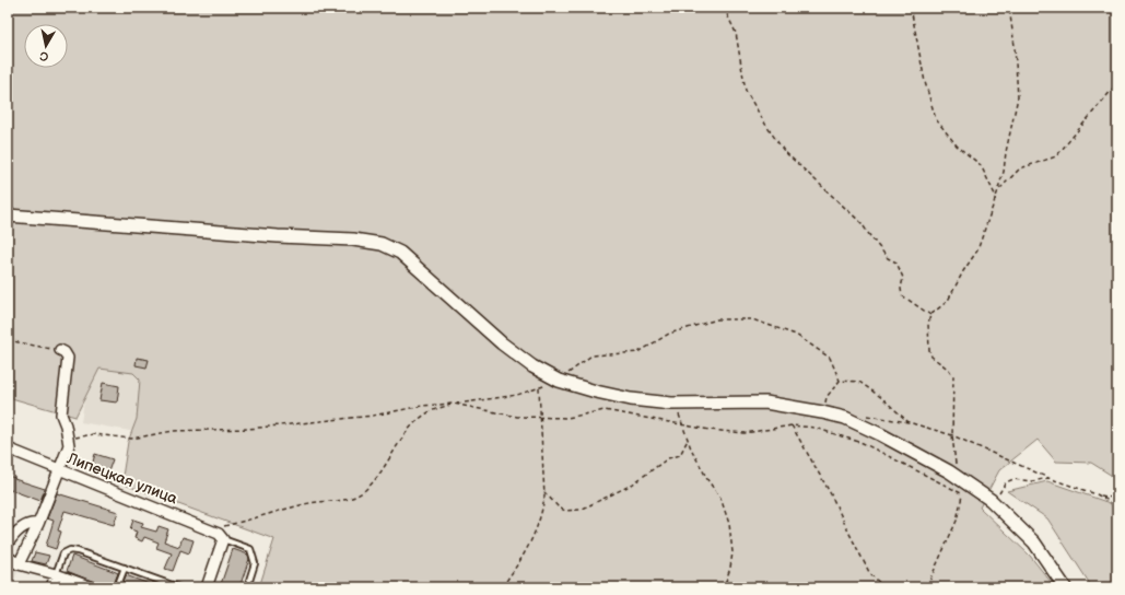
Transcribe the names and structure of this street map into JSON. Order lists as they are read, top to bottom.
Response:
{
  "streets": {
    "street": ["Липецкая улица"]
  },
  "north": "bottom"
}
